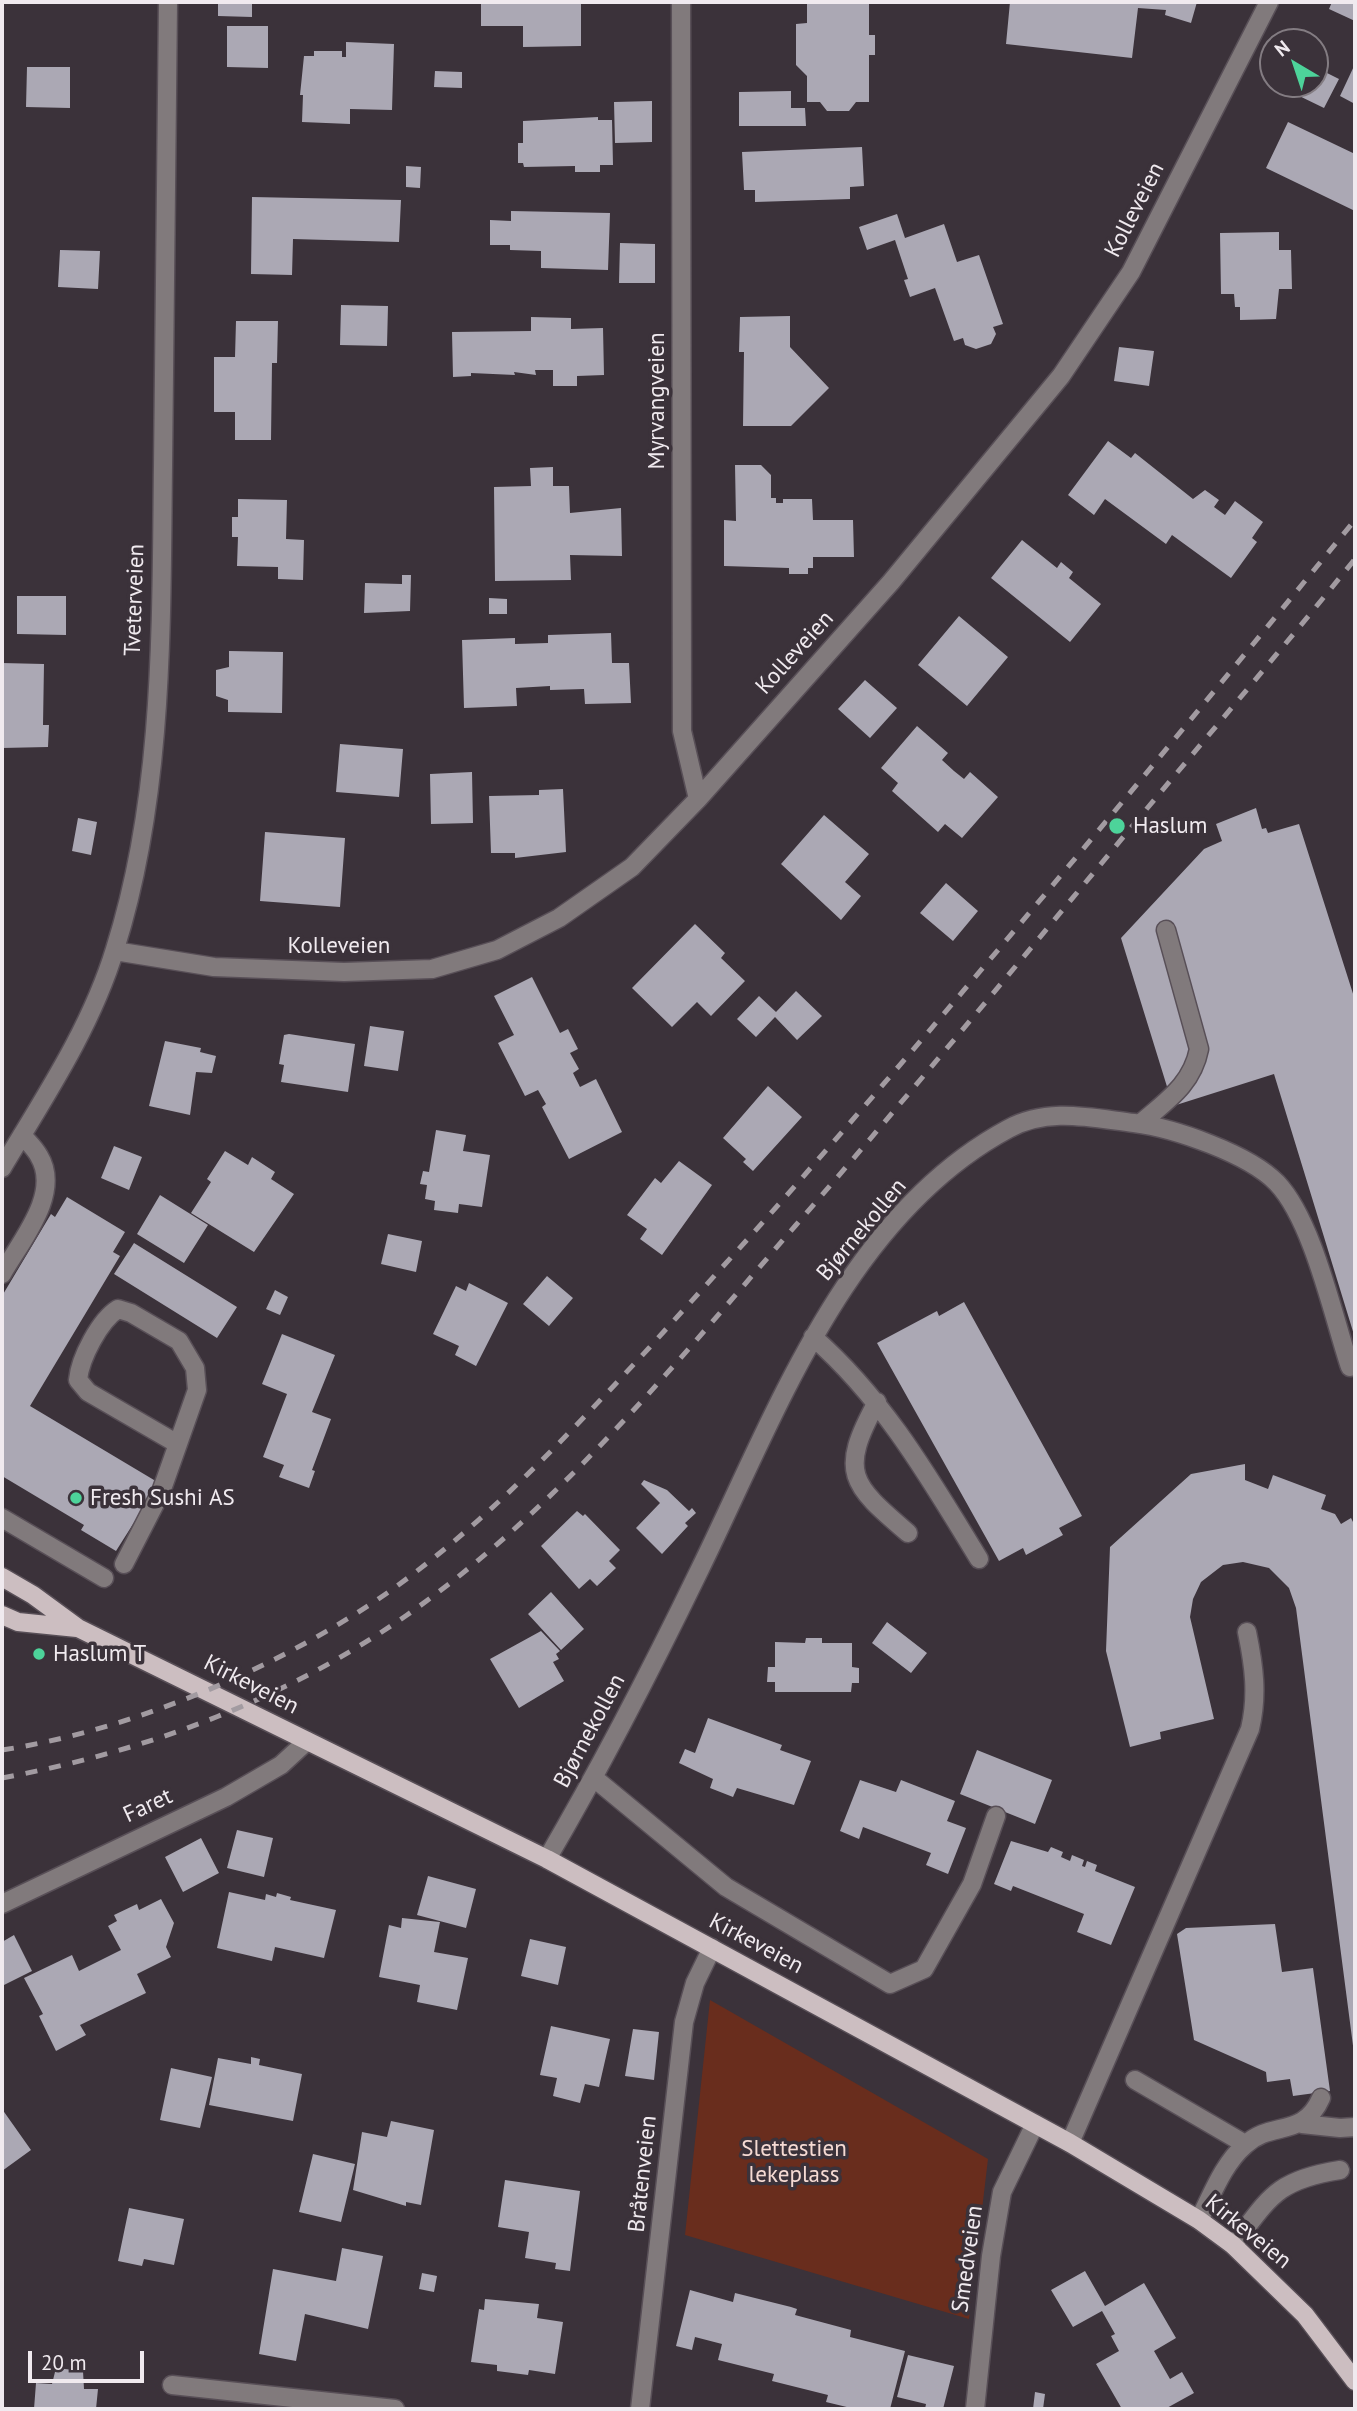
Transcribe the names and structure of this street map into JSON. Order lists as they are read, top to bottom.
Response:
{
  "streets": {
    "main road": ["Kirkeveien"],
    "street": [
      "Kolleveien",
      "Myrvangveien",
      "Tveterveien",
      "Bjørnekollen",
      "Faret",
      "Bråtenveien",
      "Smedveien"
    ]
  },
  "crossings": [
    ["Kolleveien", "Myrvangveien"],
    ["Kolleveien", "Tveterveien"],
    ["Bjørnekollen", "Kirkeveien"],
    ["Kirkeveien", "Faret"],
    ["Kirkeveien", "Bråtenveien"],
    ["Kirkeveien", "Smedveien"]
  ],
  "parks": ["Slettestien lekeplass"],
  "places": ["Haslum", "Fresh Sushi AS", "Haslum T"],
  "scale_bar": "20 m",
  "north": "top left"
}
